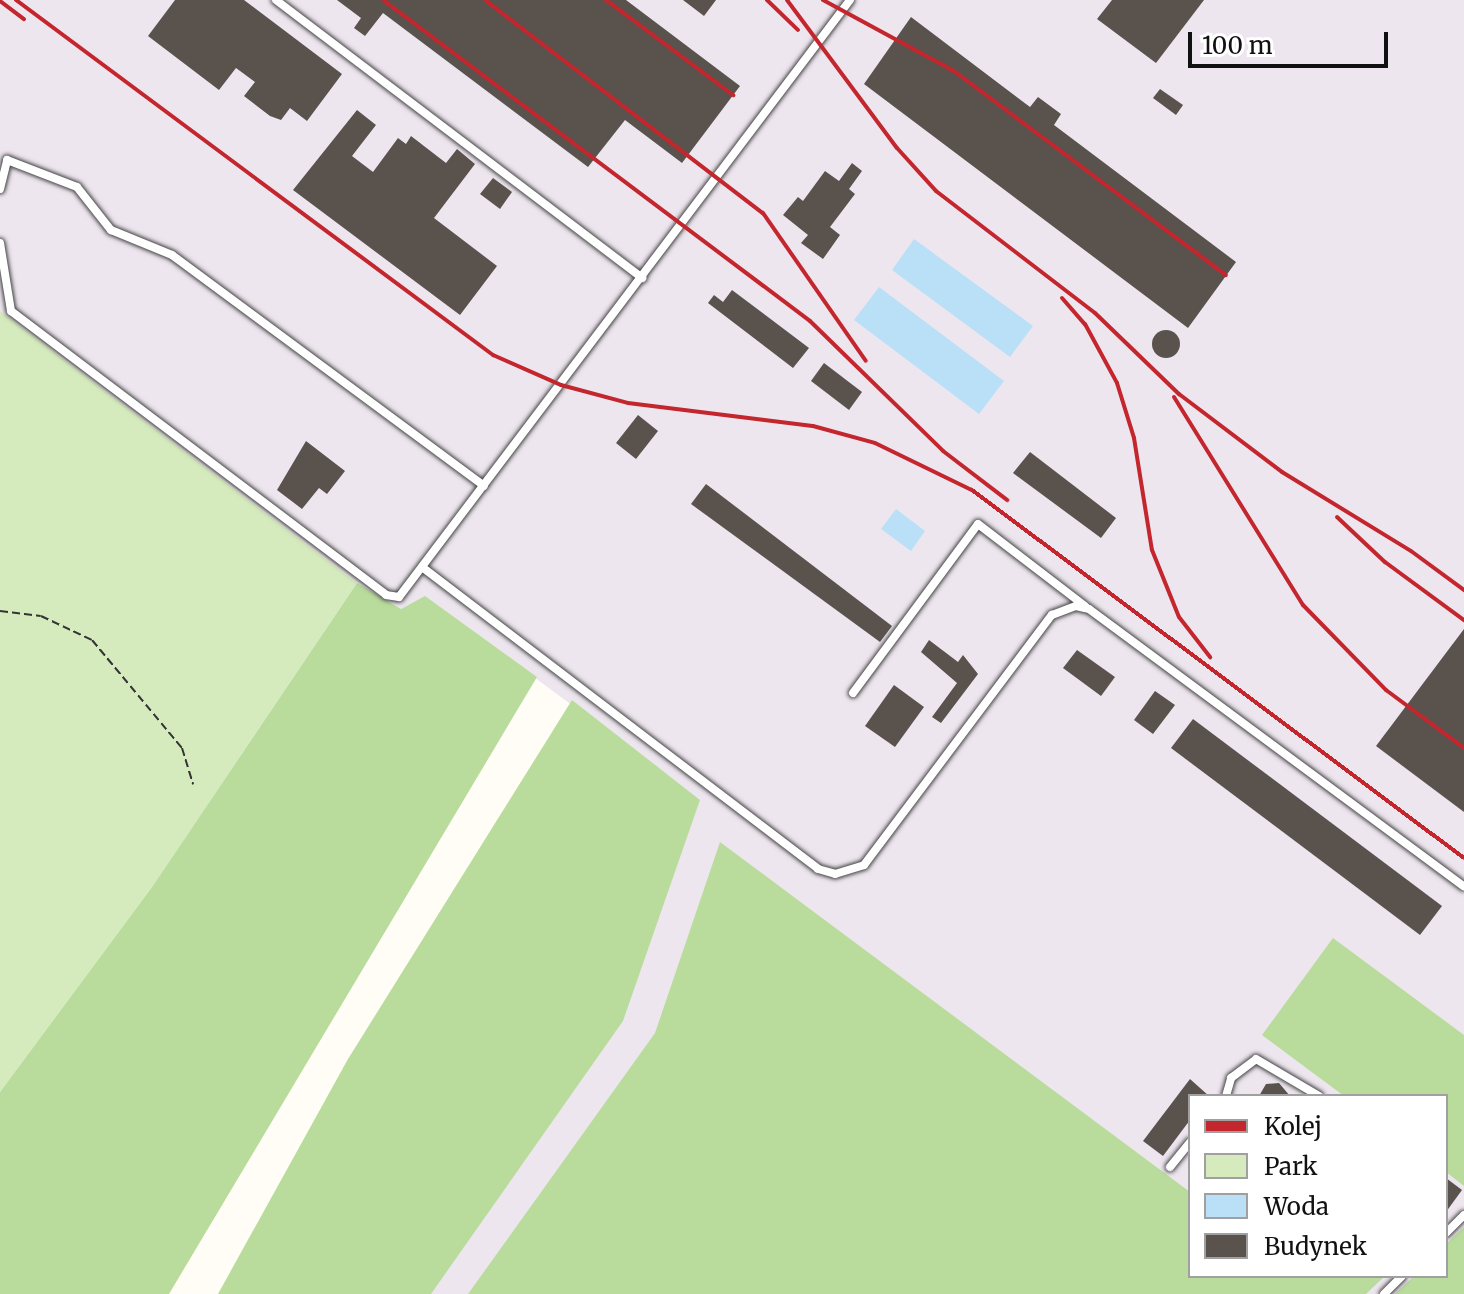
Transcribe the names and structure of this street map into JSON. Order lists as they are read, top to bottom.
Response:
{
  "legend": [
    "Kolej",
    "Park",
    "Woda",
    "Budynek"
  ],
  "scale_bar": "100 m"
}
